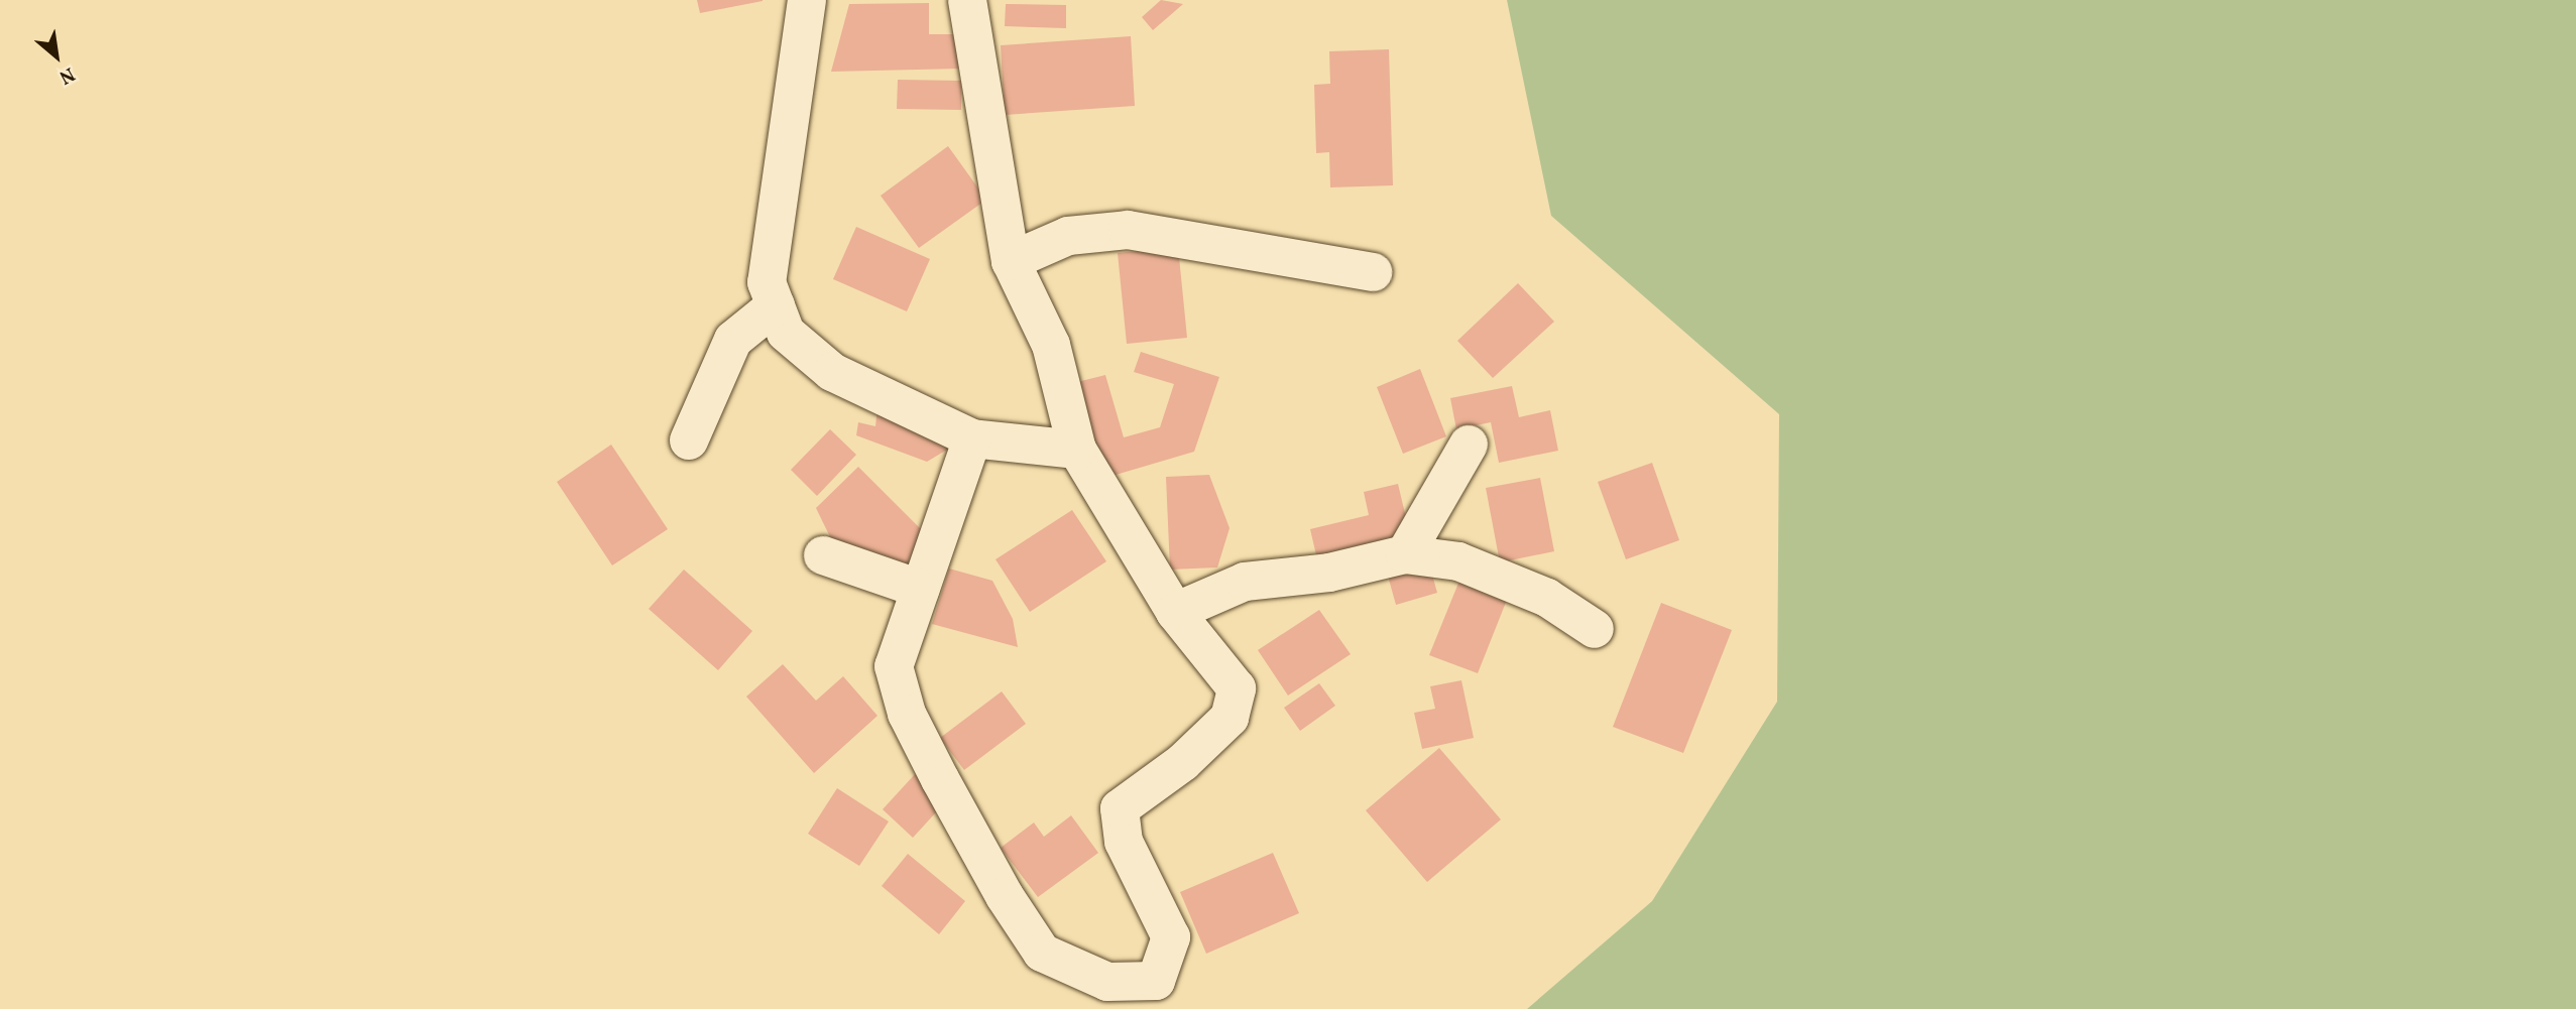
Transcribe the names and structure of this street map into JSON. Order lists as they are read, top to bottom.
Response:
{
  "north": "bottom right"
}
